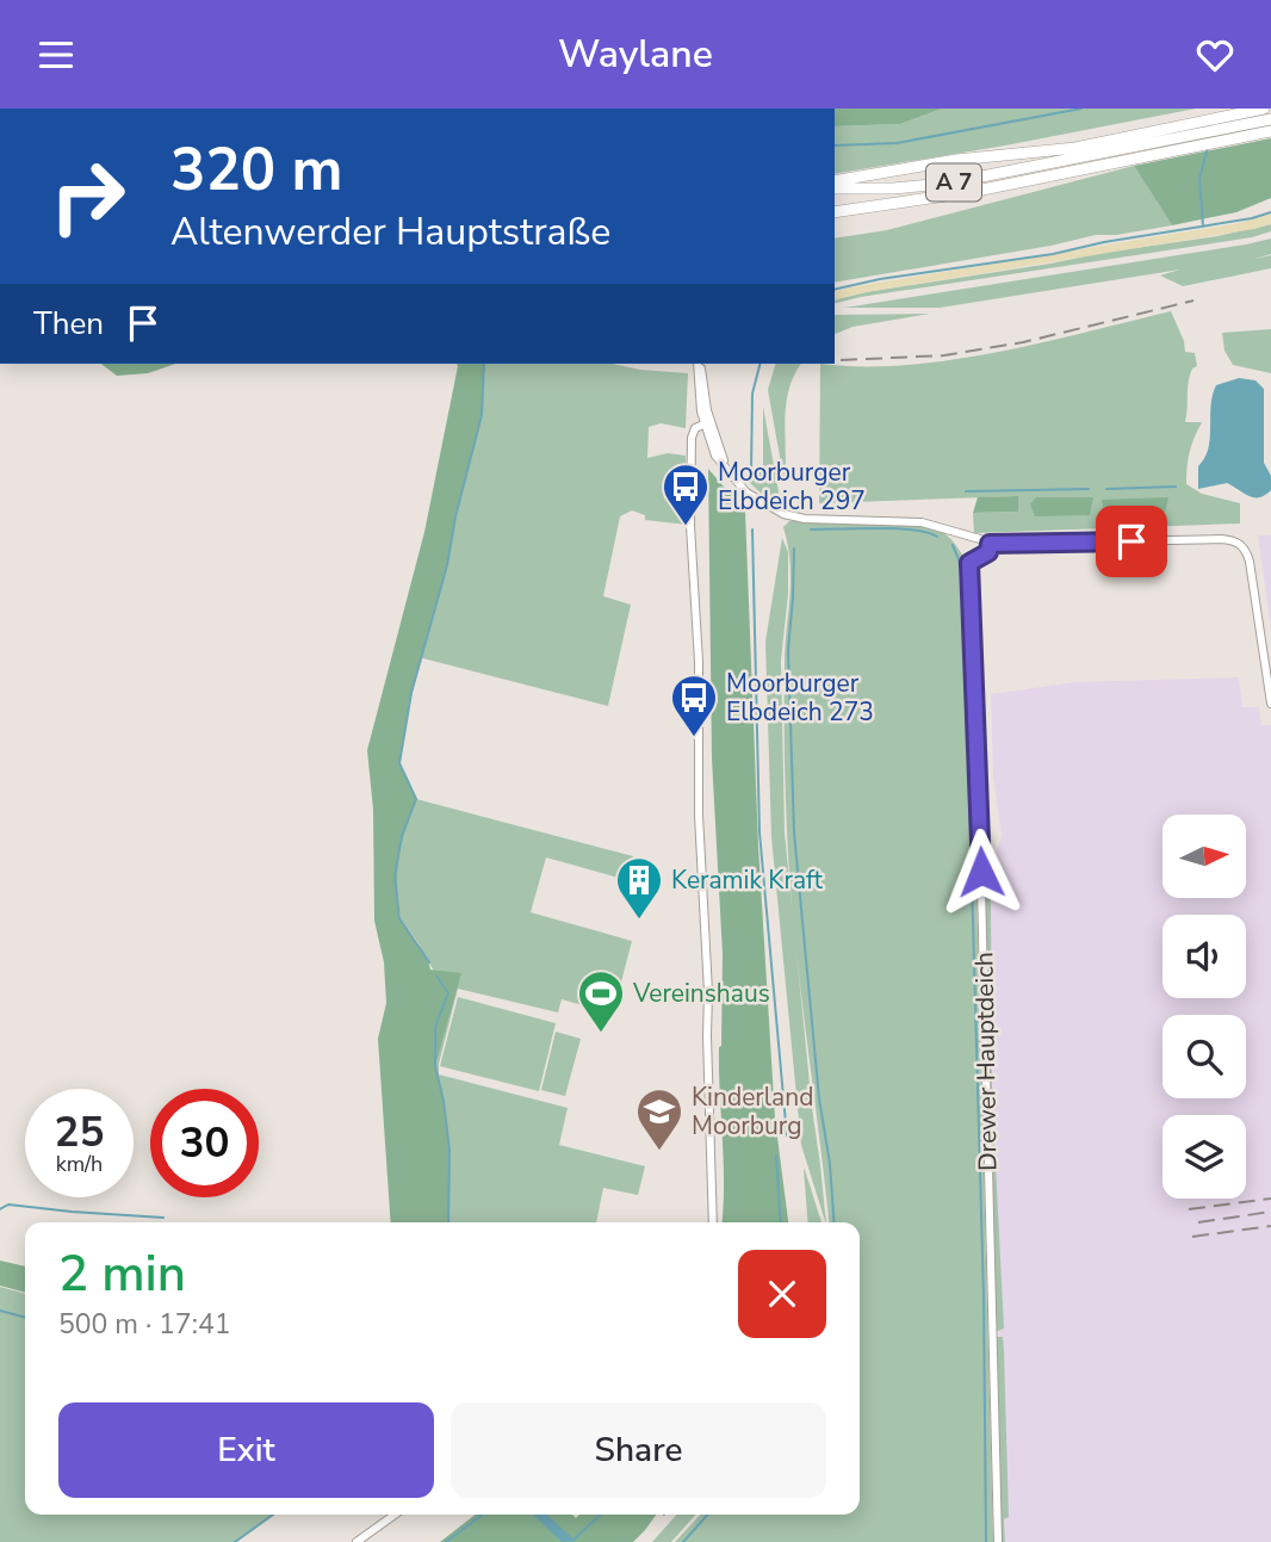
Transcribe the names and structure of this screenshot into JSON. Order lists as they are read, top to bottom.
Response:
{
  "streets": {
    "highway": ["A 7"],
    "street": ["Drewer Hauptdeich"]
  },
  "places": {
    "bus stop": ["Moorburger Elbdeich 297", "Moorburger Elbdeich 273"],
    "building": ["Keramik Kraft"],
    "sports": ["Vereinshaus"],
    "school or university": ["Kinderland Moorburg"]
  },
  "north": "right",
  "page": {
    "header": "Waylane",
    "turn": ["320 m", "Altenwerder Hauptstraße"],
    "then": "Then",
    "speed": "25 km/h",
    "limit": "30",
    "heading": ["2 min", "500 m · 17:41"],
    "buttons": ["Exit", "Share"]
  }
}
